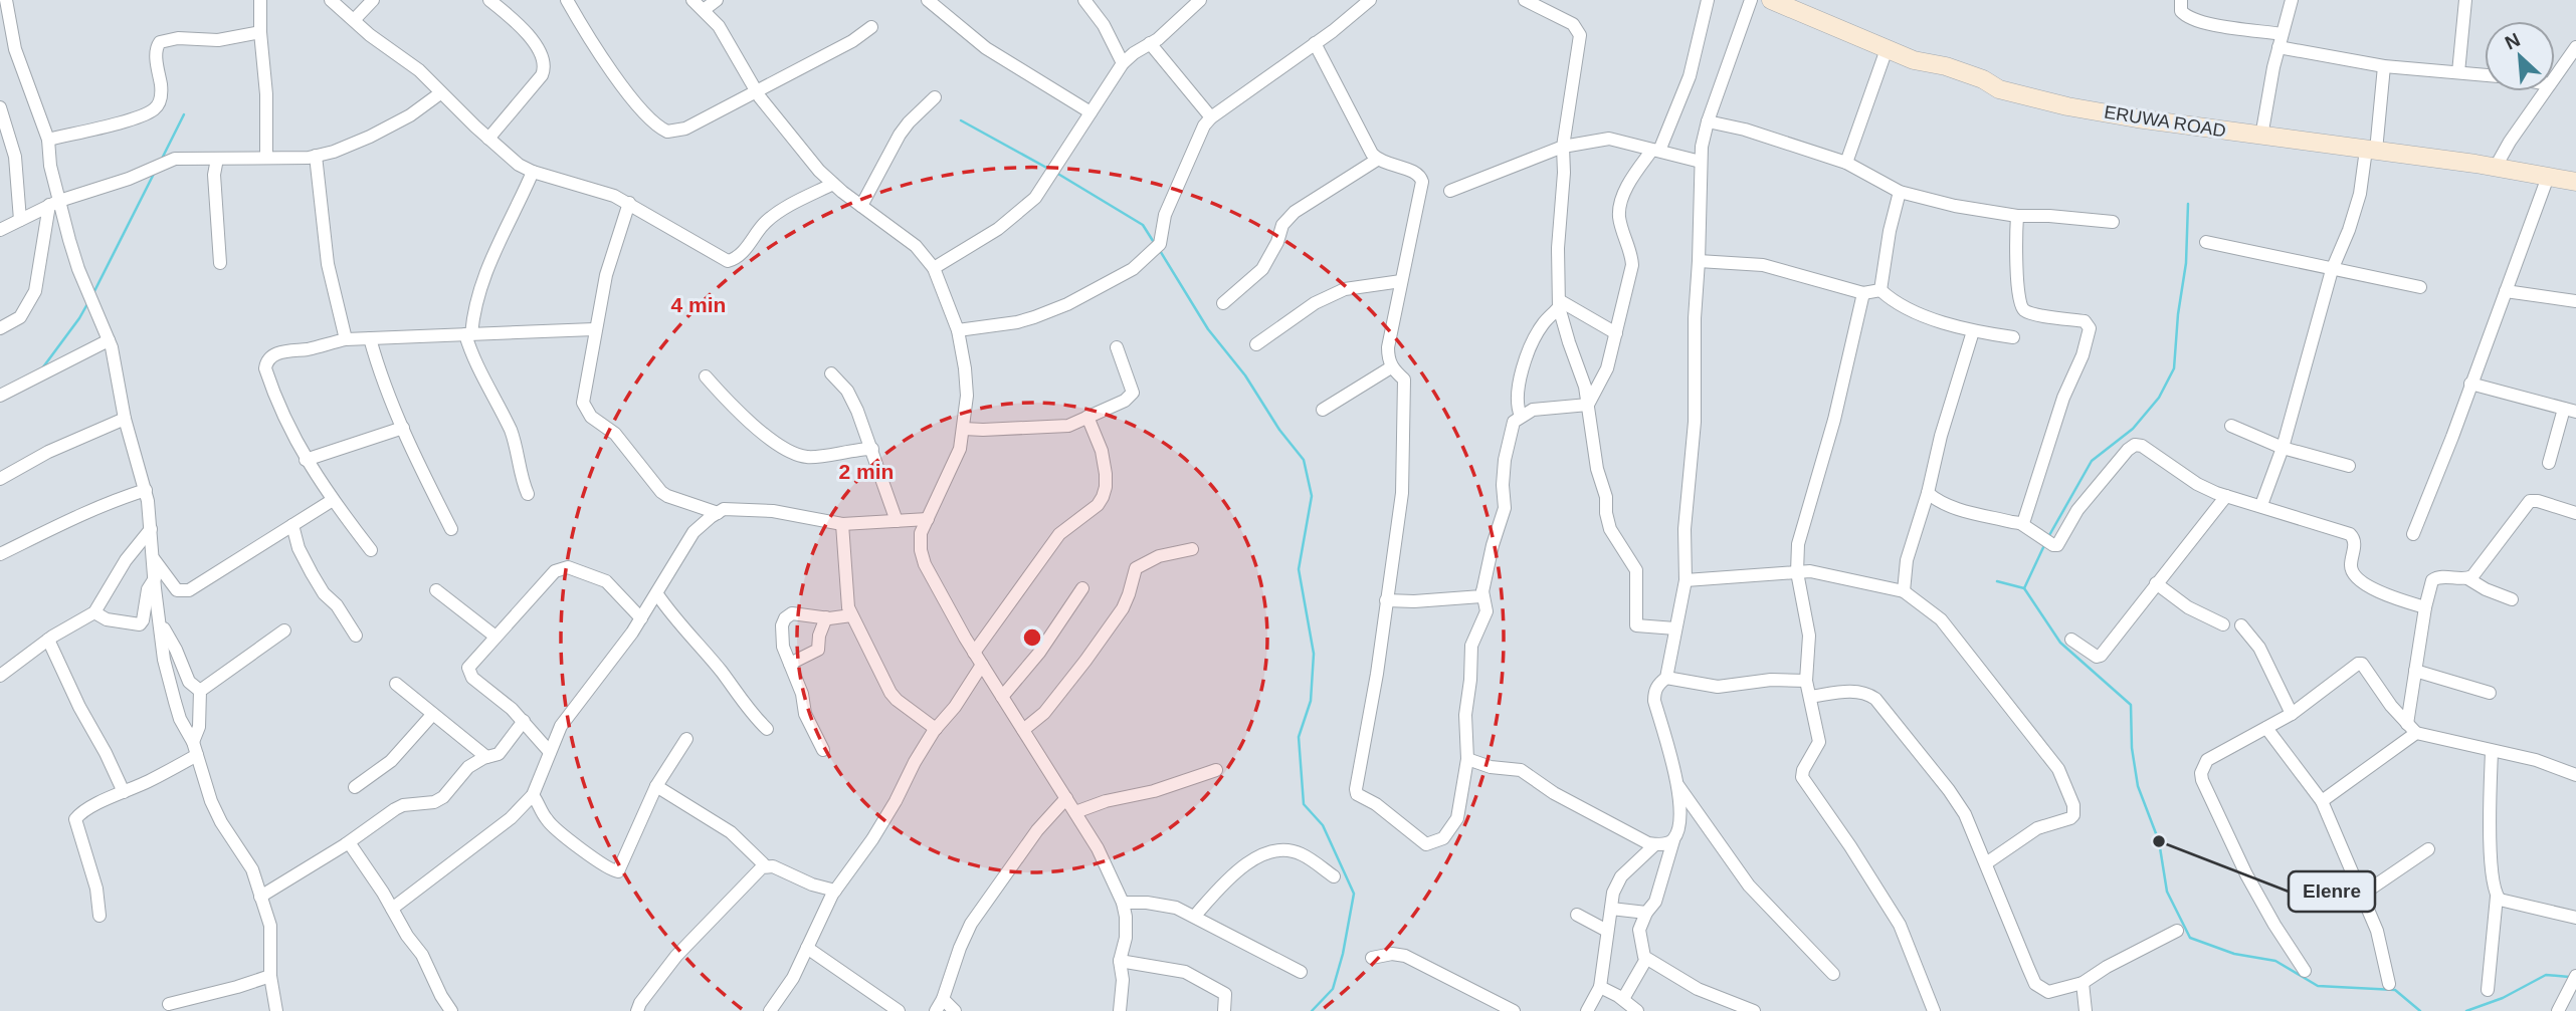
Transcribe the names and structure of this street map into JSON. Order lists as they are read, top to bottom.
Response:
{
  "streets": {
    "main road": ["ERUWA ROAD"]
  },
  "places": ["Elenre"],
  "north": "top left",
  "rings": ["4 min", "2 min"]
}
